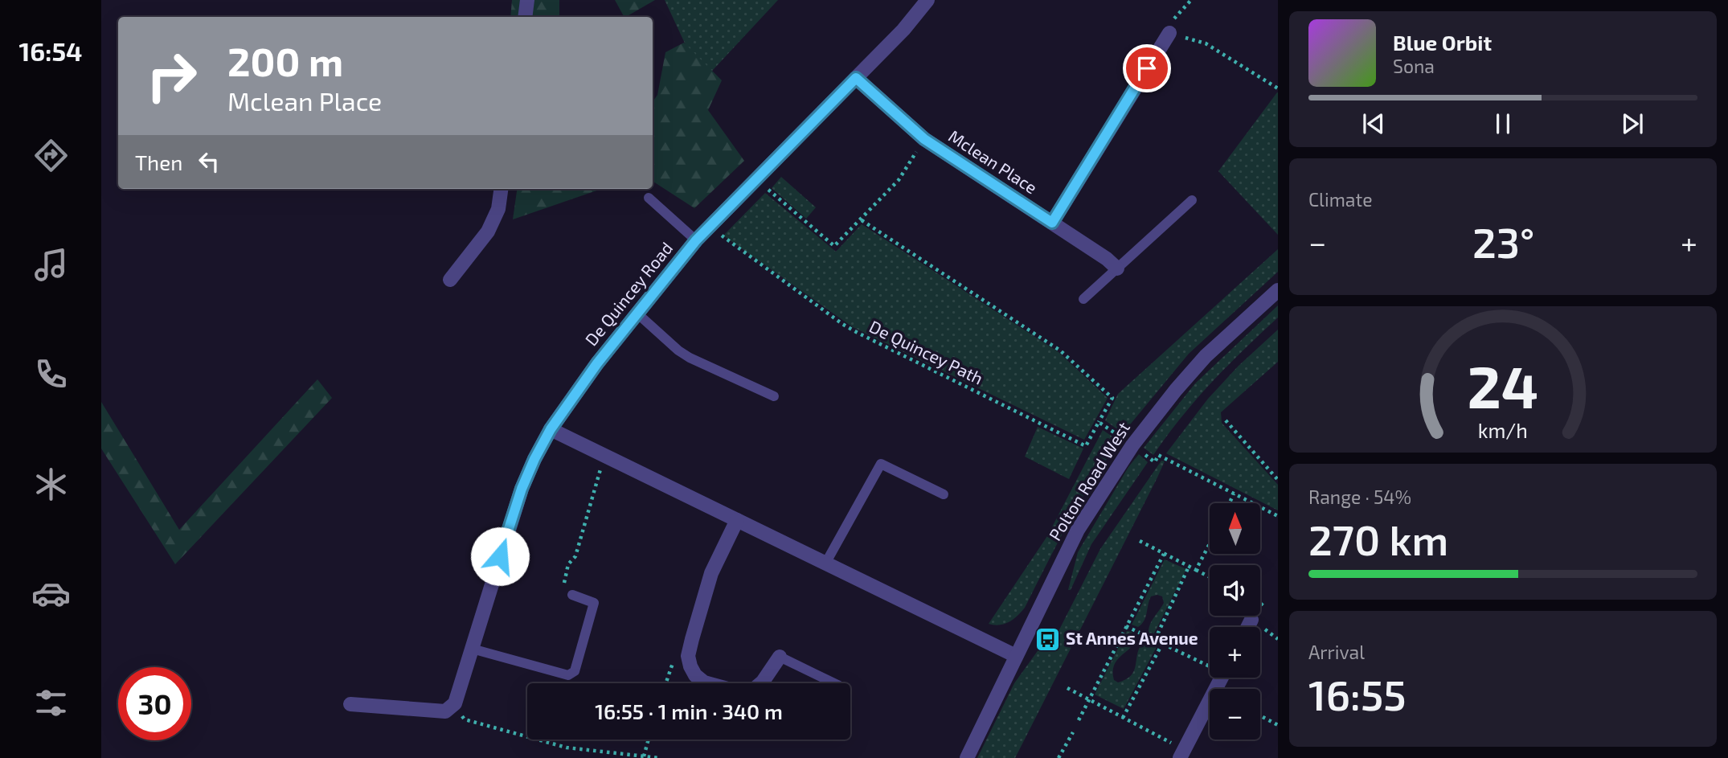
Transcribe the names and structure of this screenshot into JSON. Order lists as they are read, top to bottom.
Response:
{
  "streets": {
    "street": ["Mclean Place", "De Quincey Road", "Polton Road West"],
    "path": ["De Quincey Path"]
  },
  "crossings": [
    ["Mclean Place", "De Quincey Road"],
    ["De Quincey Road", "De Quincey Path"]
  ],
  "places": {
    "bus stop": ["St Annes Avenue"]
  },
  "north": "top",
  "page": {
    "tabs": "16:54",
    "turn": ["200 m", "Mclean Place"],
    "song": ["Blue Orbit", "Sona"],
    "then": "Then",
    "tile": [
      "Climate",
      ["Range · 54%", "270 km"],
      ["Arrival", "16:55"]
    ],
    "heat": ["−", "23°", "+"],
    "map_buttons": ["+", "−"],
    "limit": "30",
    "trip": "16:55 · 1 min · 340 m",
    "gauge": ["24", "km/h"]
  }
}
